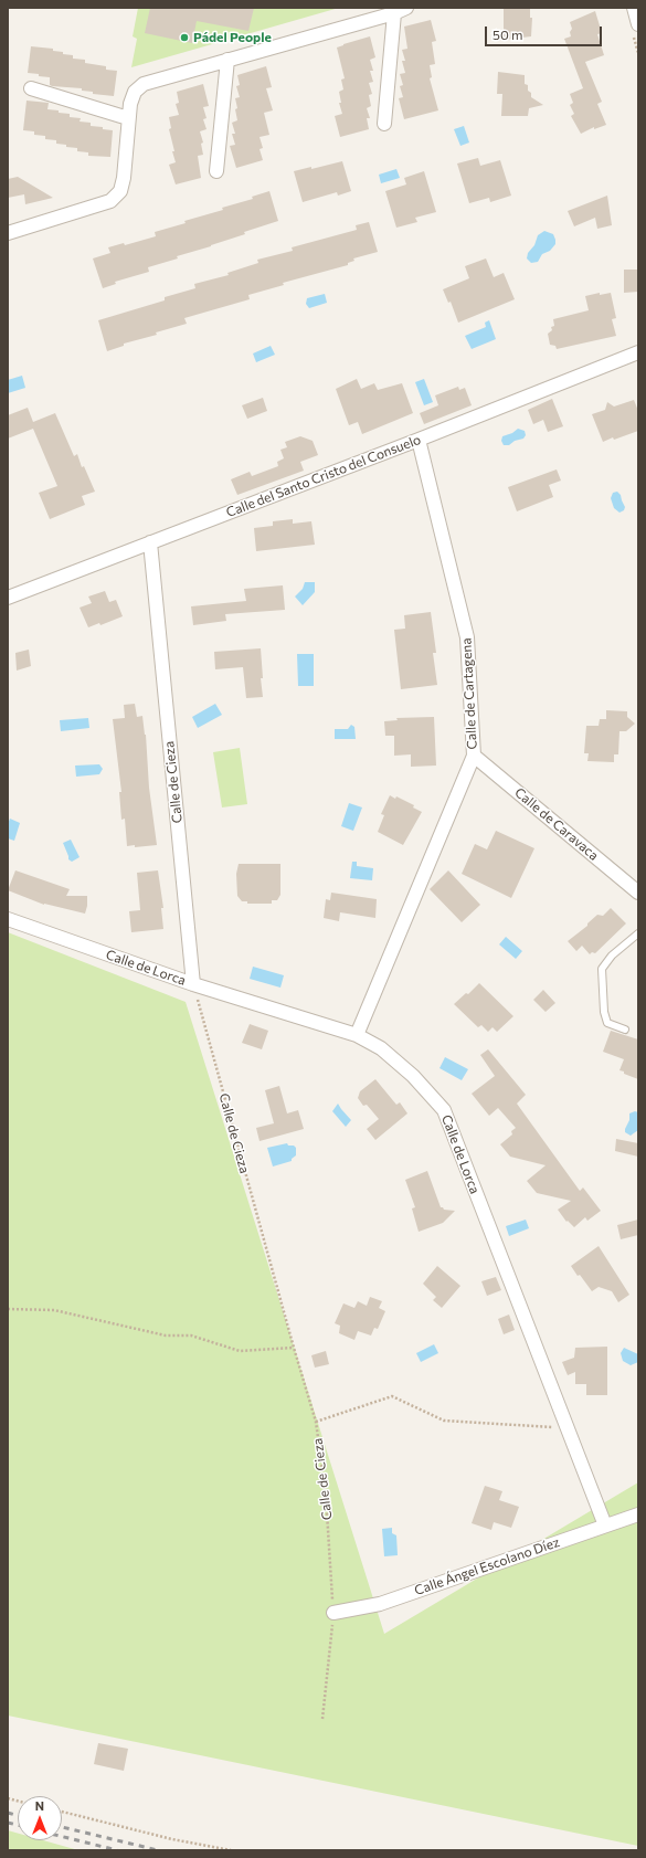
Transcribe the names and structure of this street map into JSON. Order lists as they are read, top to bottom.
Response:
{
  "streets": {
    "street": [
      "Calle del Santo Cristo del Consuelo",
      "Calle de Cartagena",
      "Calle de Cieza",
      "Calle de Caravaca",
      "Calle de Lorca",
      "Calle Ángel Escolano Díez"
    ]
  },
  "crossings": [
    ["Calle del Santo Cristo del Consuelo", "Calle de Cartagena"],
    ["Calle del Santo Cristo del Consuelo", "Calle de Cieza"],
    ["Calle de Cartagena", "Calle de Caravaca"],
    ["Calle de Cartagena", "Calle de Lorca"],
    ["Calle de Cieza", "Calle de Lorca"],
    ["Calle de Cieza", "Calle Ángel Escolano Díez"],
    ["Calle de Lorca", "Calle Ángel Escolano Díez"]
  ],
  "places": ["Pádel People"],
  "scale_bar": "50 m",
  "north": "top"
}
